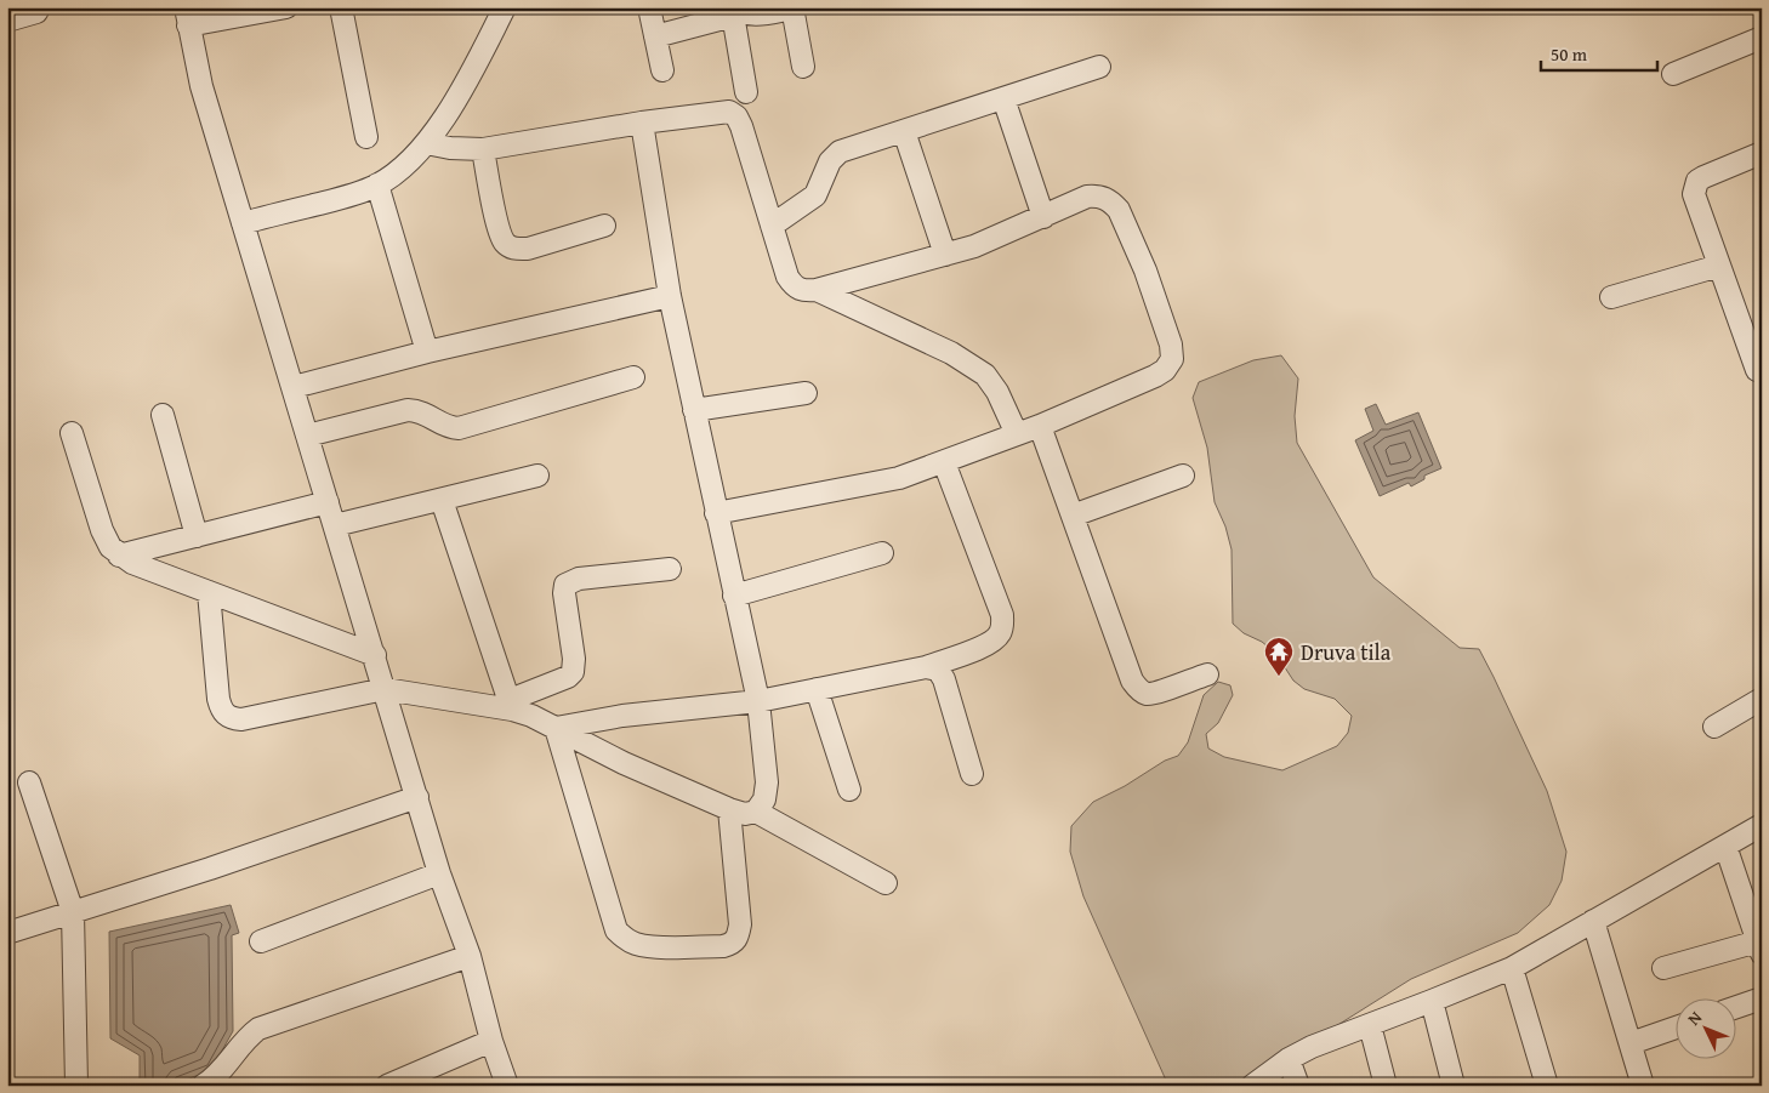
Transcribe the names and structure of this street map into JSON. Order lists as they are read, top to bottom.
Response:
{
  "places": {
    "temple": ["Druva tila"]
  },
  "scale_bar": "50 m",
  "north": "top left"
}
